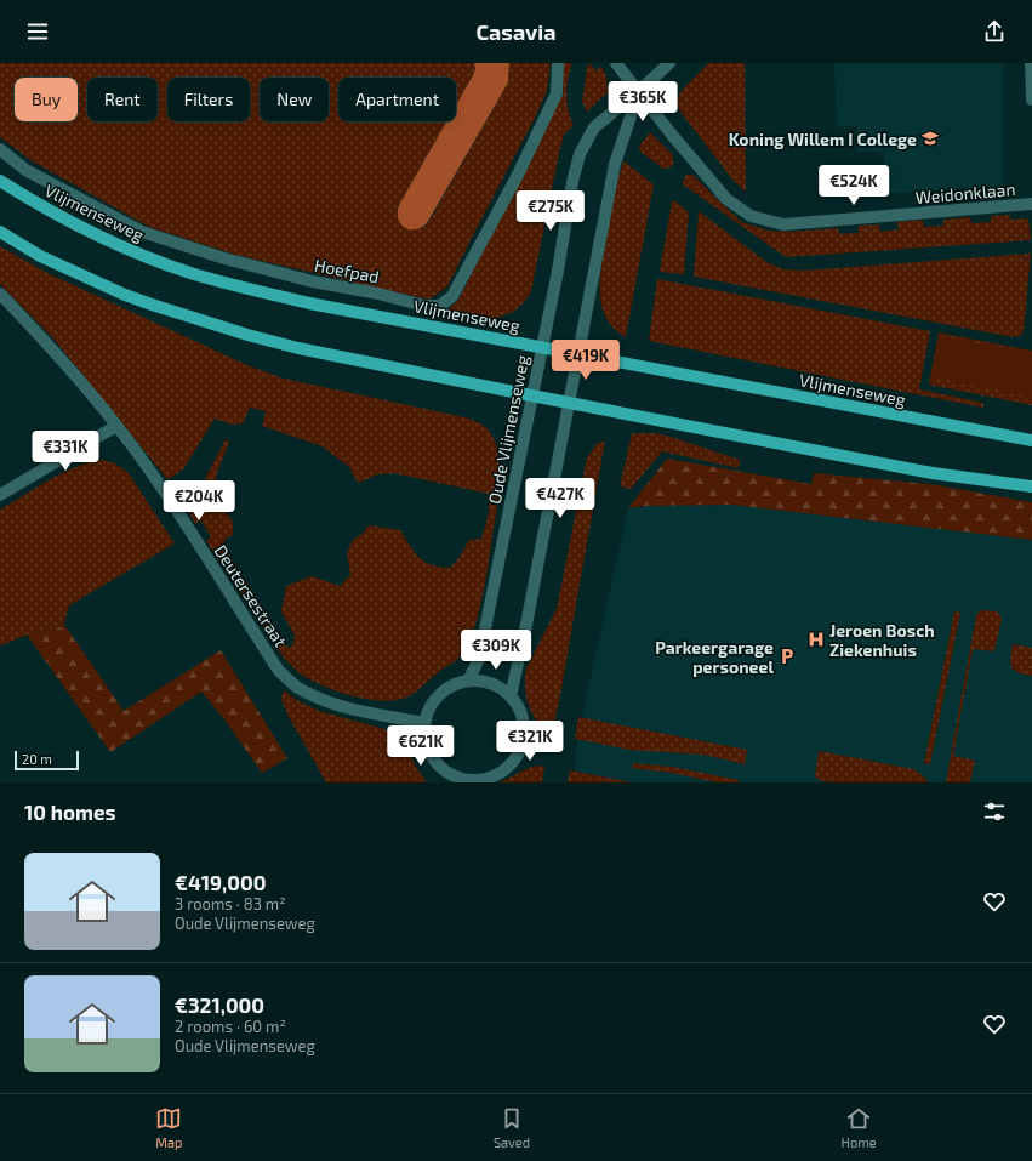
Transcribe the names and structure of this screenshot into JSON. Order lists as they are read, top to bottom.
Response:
{
  "streets": {
    "main road": ["Vlijmenseweg"],
    "street": [
      "Weidonklaan",
      "Hoefpad",
      "Oude Vlijmenseweg",
      "Deutersestraat"
    ]
  },
  "crossings": [
    ["Weidonklaan", "Oude Vlijmenseweg"],
    ["Vlijmenseweg", "Oude Vlijmenseweg"],
    ["Oude Vlijmenseweg", "Deutersestraat"]
  ],
  "places": {
    "school or university": ["Koning Willem I College"],
    "hospital": ["Jeroen Bosch Ziekenhuis"],
    "parking": ["Parkeergarage personeel"]
  },
  "scale_bar": "20 m",
  "page": {
    "header": "Casavia",
    "chip": [
      "Buy",
      "Rent",
      "Filters",
      "New",
      "Apartment"
    ],
    "price": [
      "€365K",
      "€524K",
      "€275K",
      "€419K",
      "€331K",
      "€427K",
      "€204K",
      "€309K",
      "€321K",
      "€621K"
    ],
    "scale": "20 m",
    "heading": "10 homes",
    "list": [
      {
        "name": "€419,000",
        "note": "3 rooms · 83 m² · Oude Vlijmenseweg"
      },
      {
        "name": "€321,000",
        "note": "2 rooms · 60 m² · Oude Vlijmenseweg"
      }
    ],
    "tabs": ["Map", "Saved", "Home"]
  }
}
